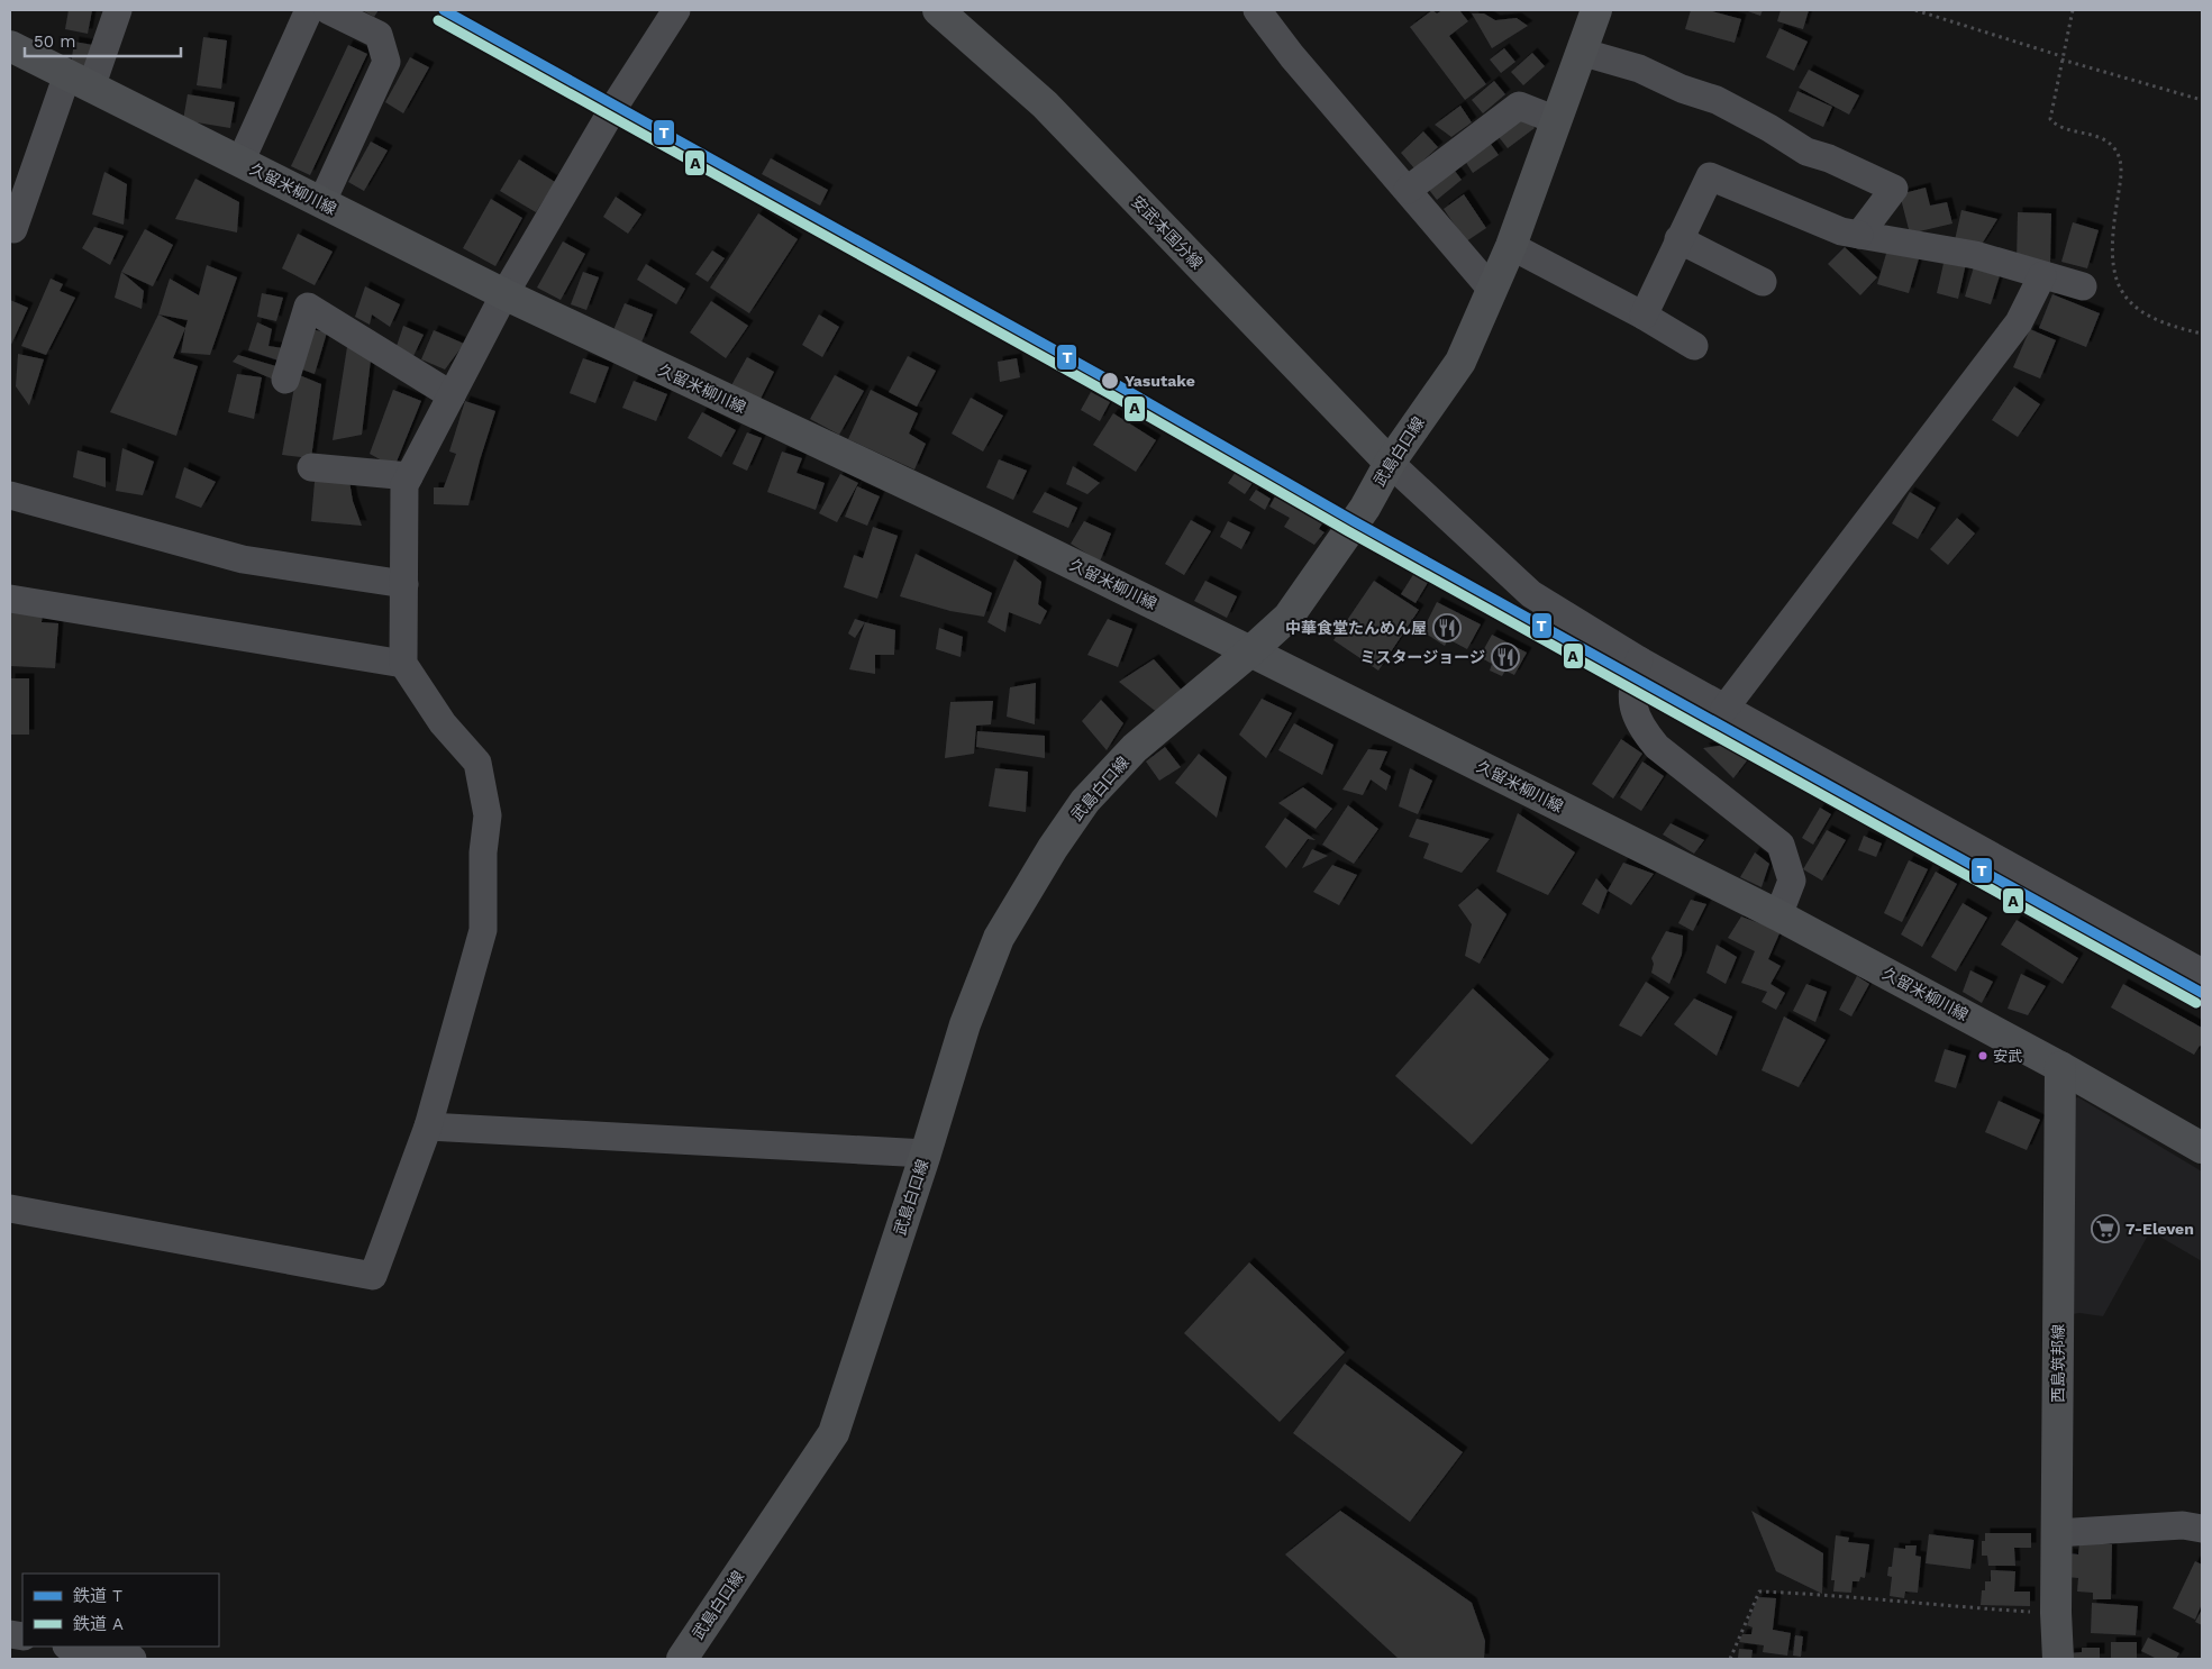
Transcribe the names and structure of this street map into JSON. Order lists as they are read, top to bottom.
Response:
{
  "streets": {
    "main road": [
      "久留米柳川線",
      "安武本国分線",
      "武島白口線",
      "西島筑邦線"
    ]
  },
  "crossings": [
    ["久留米柳川線", "武島白口線"],
    ["久留米柳川線", "西島筑邦線"],
    ["安武本国分線", "武島白口線"]
  ],
  "places": {
    "other": ["Yasutake", "安武"],
    "restaurant": ["中華食堂たんめん屋", "ミスタージョージ"],
    "supermarket": ["7-Eleven"]
  },
  "lines": ["rail line T", "rail line A"],
  "legend": ["鉄道 T", "鉄道 A"],
  "scale_bar": "50 m"
}
